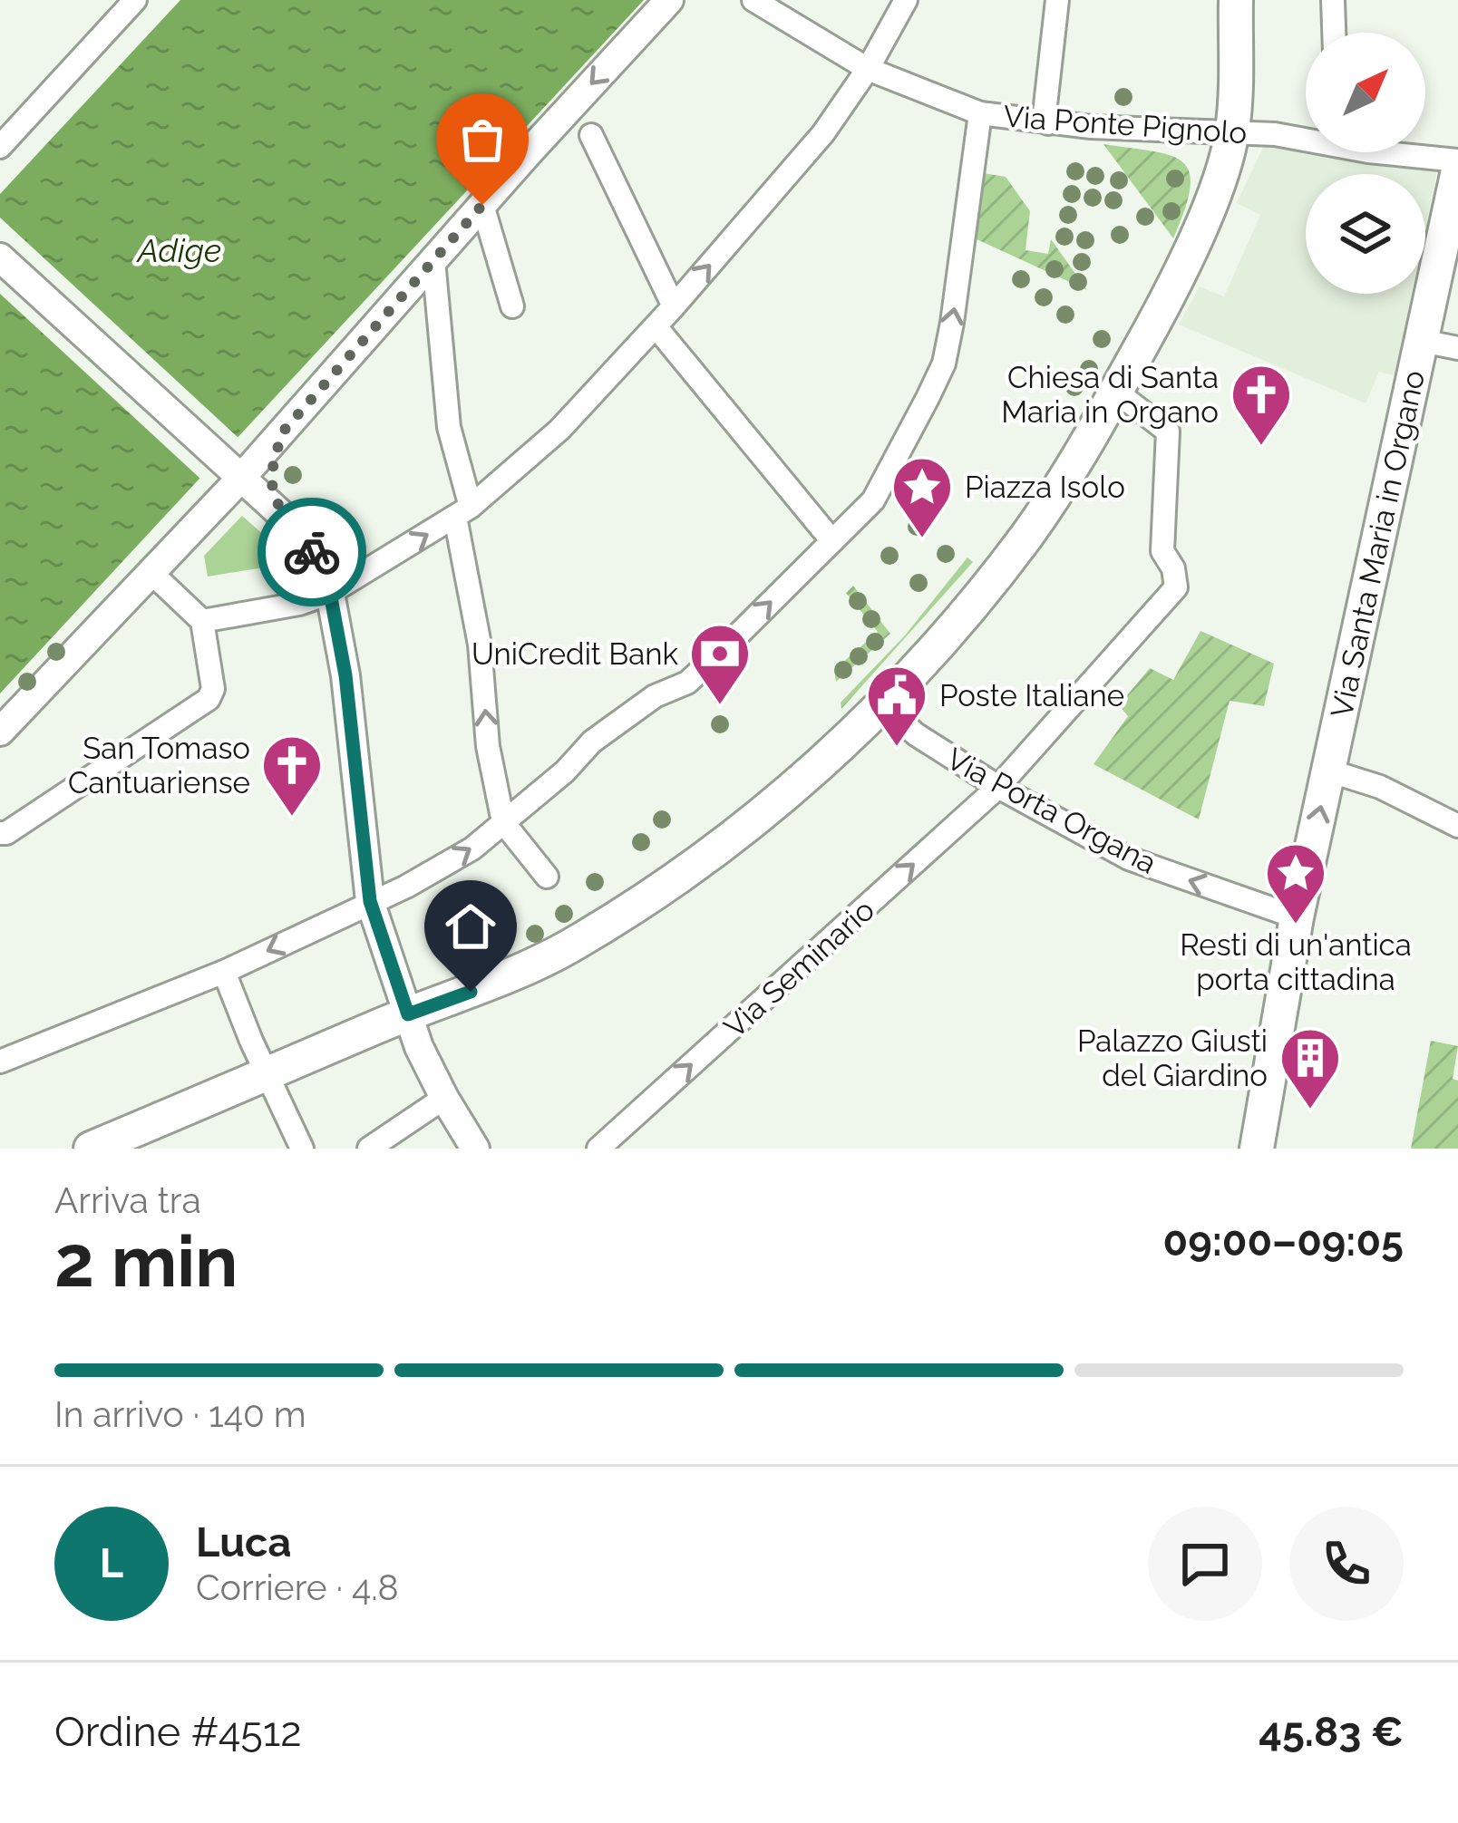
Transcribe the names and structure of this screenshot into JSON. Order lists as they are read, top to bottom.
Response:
{
  "streets": {
    "main road": ["Via Santa Maria in Organo"],
    "street": ["Via Ponte Pignolo", "Via Porta Organa", "Via Seminario"]
  },
  "crossings": [
    ["Via Santa Maria in Organo", "Via Porta Organa"],
    ["Via Porta Organa", "Via Seminario"]
  ],
  "one_way": ["Via Porta Organa", "Via Seminario"],
  "water": ["Adige"],
  "places": {
    "church": ["Chiesa di Santa Maria in Organo", "San Tomaso Cantuariense"],
    "place": ["Piazza Isolo", "Resti di un'antica porta cittadina"],
    "bank": ["UniCredit Bank"],
    "public building": ["Poste Italiane"],
    "building": ["Palazzo Giusti del Giardino"]
  },
  "north": "top right",
  "page": {
    "heading": ["2 min", "Arriva tra", "09:00–09:05"],
    "panel": [
      "Luca",
      "Corriere · 4.8",
      "Ordine #4512",
      "45.83 €"
    ],
    "bar": "In arrivo · 140 m",
    "round": "L"
  }
}
